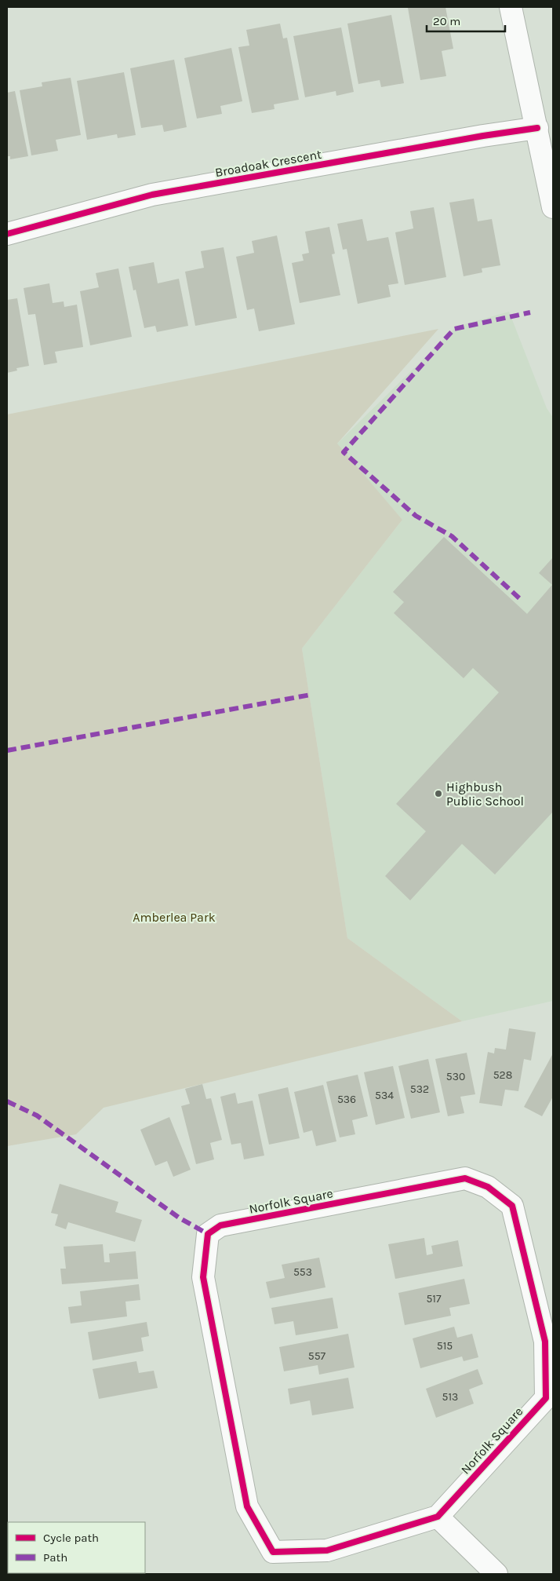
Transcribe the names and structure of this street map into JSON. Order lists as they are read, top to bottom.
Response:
{
  "streets": {
    "street": ["Broadoak Crescent", "Norfolk Square"]
  },
  "parks": ["Amberlea Park"],
  "places": ["Highbush Public School"],
  "house_numbers": [
    "528",
    "530",
    "532",
    "534",
    "536",
    "553",
    "517",
    "515",
    "557",
    "513"
  ],
  "legend": ["Cycle path", "Path"],
  "scale_bar": "20 m"
}
